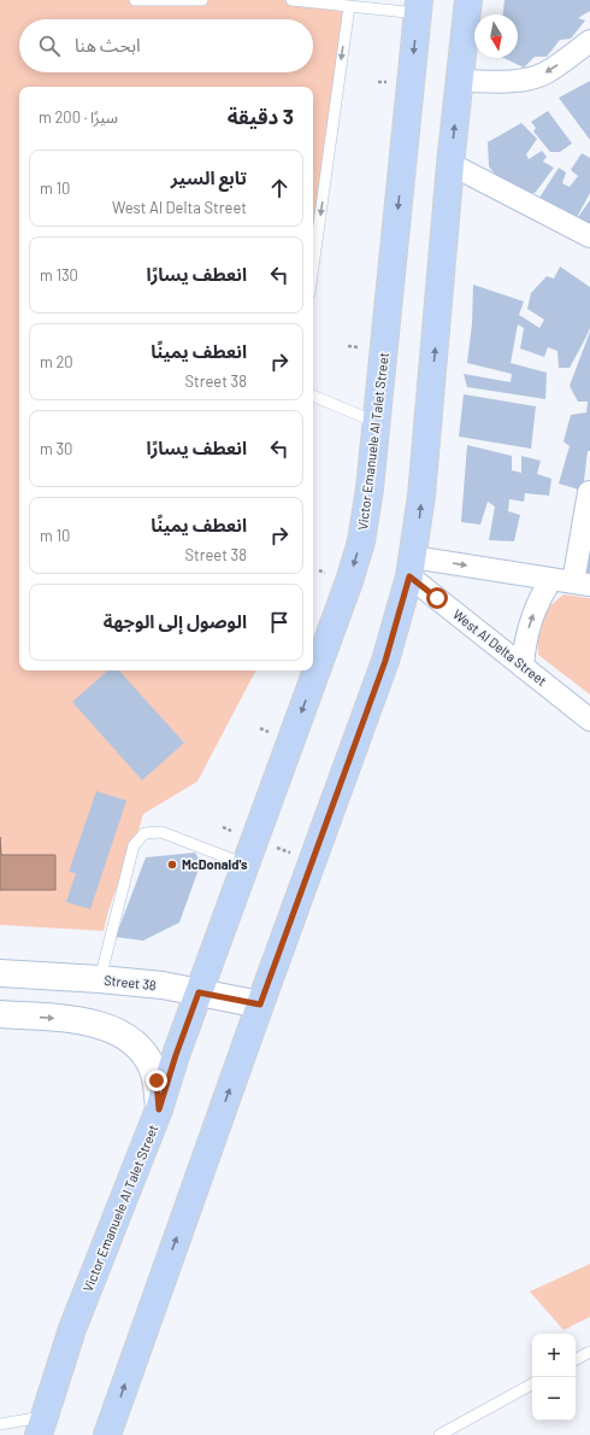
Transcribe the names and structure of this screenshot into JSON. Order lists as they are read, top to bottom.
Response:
{
  "streets": {
    "main road": ["Victor Emanuele Al Talet Street"],
    "street": ["West Al Delta Street", "Street 38"]
  },
  "crossings": [
    ["Victor Emanuele Al Talet Street", "Street 38"]
  ],
  "places": ["McDonald's"],
  "north": "bottom",
  "page": {
    "search": "ابحث هنا",
    "heading": ["3 دقيقة", "سيرًا · 200 m"],
    "list": [
      ["تابع السير", "West Al Delta Street", "10 m"],
      ["انعطف يسارًا", "130 m"],
      ["انعطف يمينًا", "Street 38", "20 m"],
      ["انعطف يسارًا", "30 m"],
      ["انعطف يمينًا", "Street 38", "10 m"],
      "الوصول إلى الوجهة"
    ],
    "map_buttons": ["+", "−"]
  }
}
